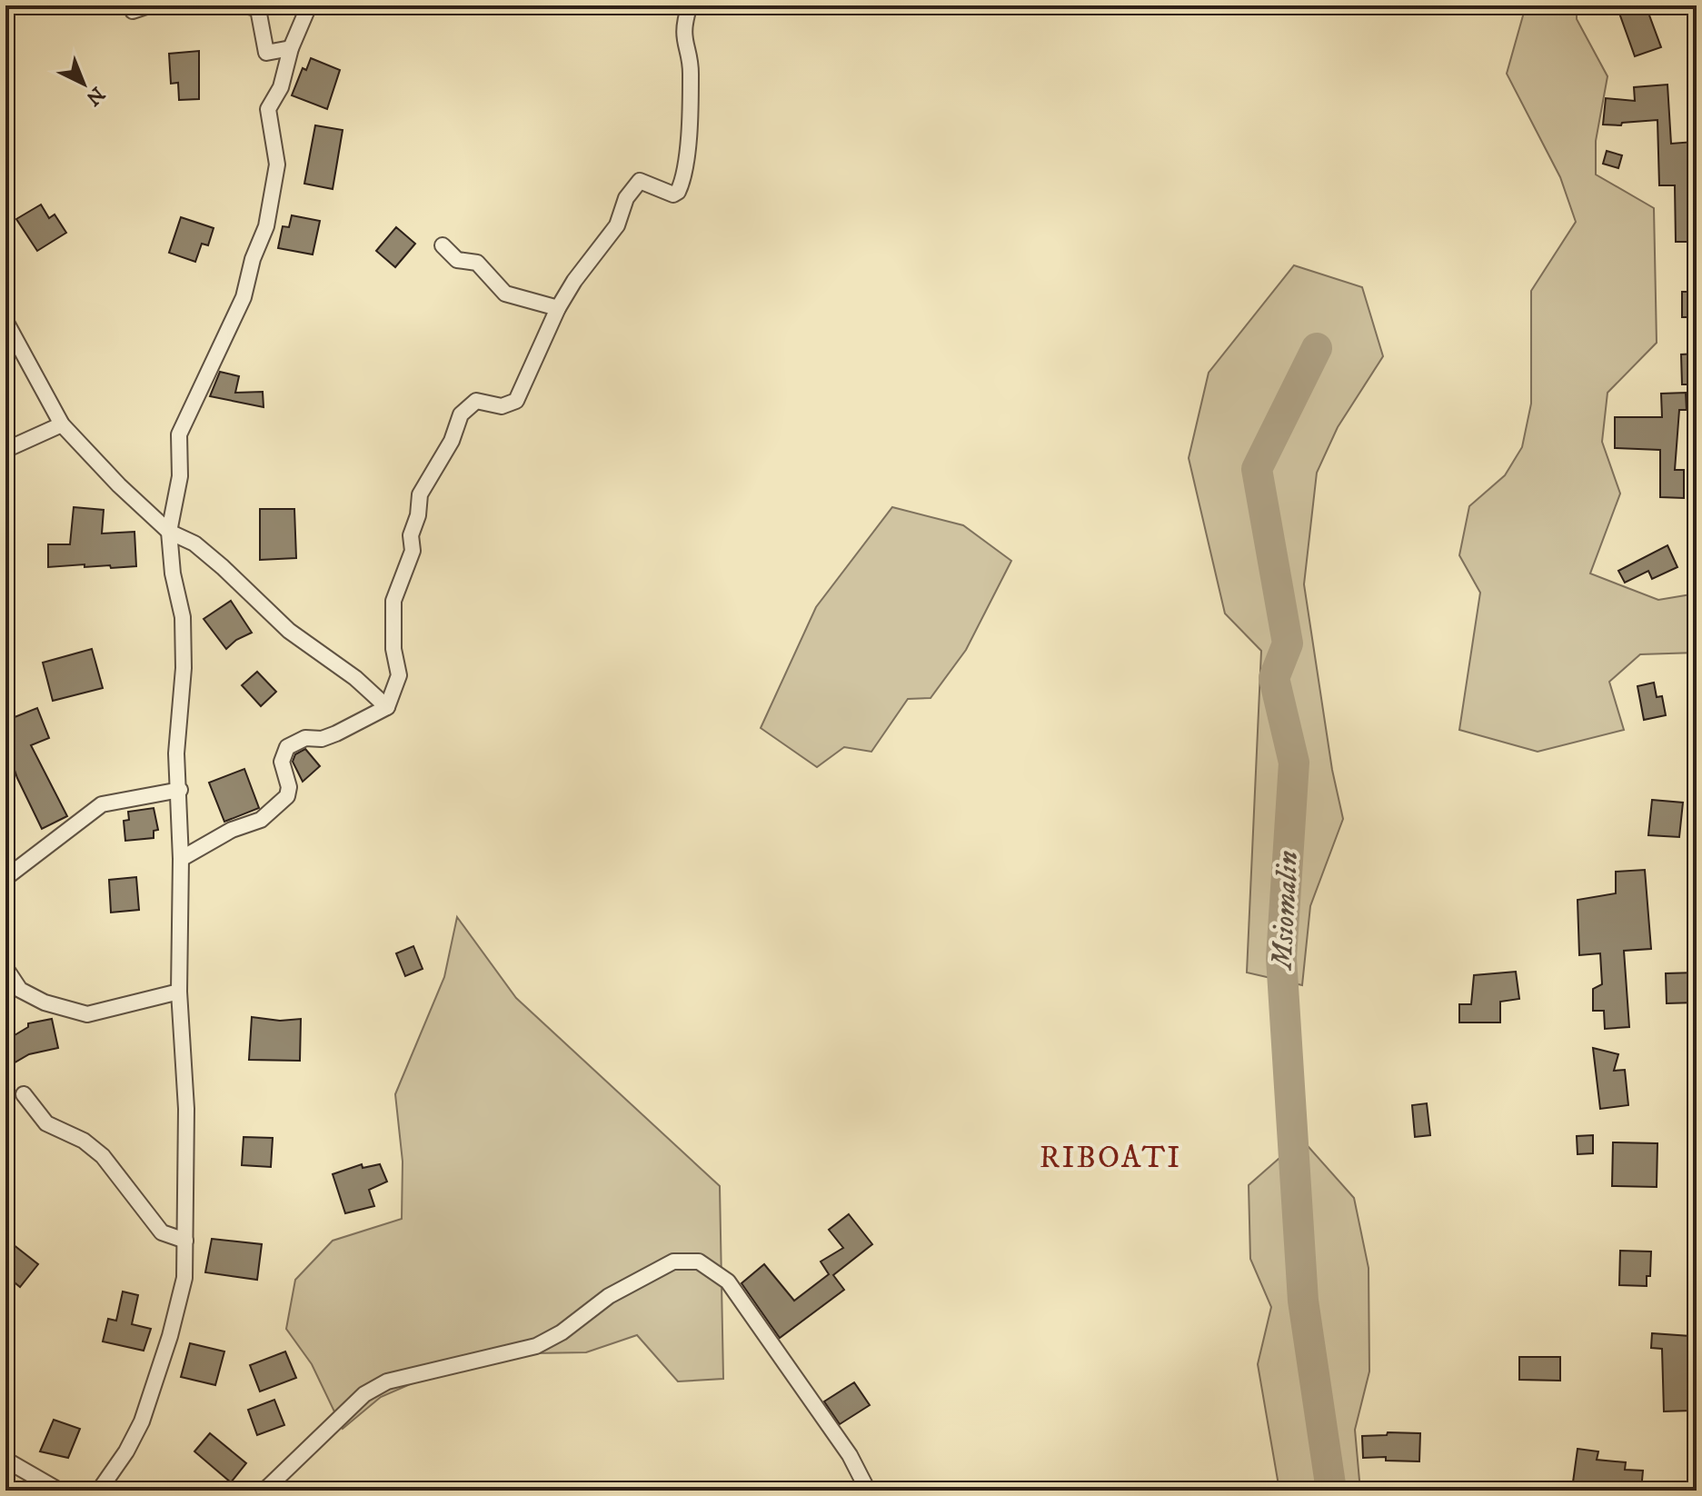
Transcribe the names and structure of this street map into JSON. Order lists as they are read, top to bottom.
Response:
{
  "districts": ["RIBOATI"],
  "water": ["Msiomalin"],
  "north": "bottom right"
}
